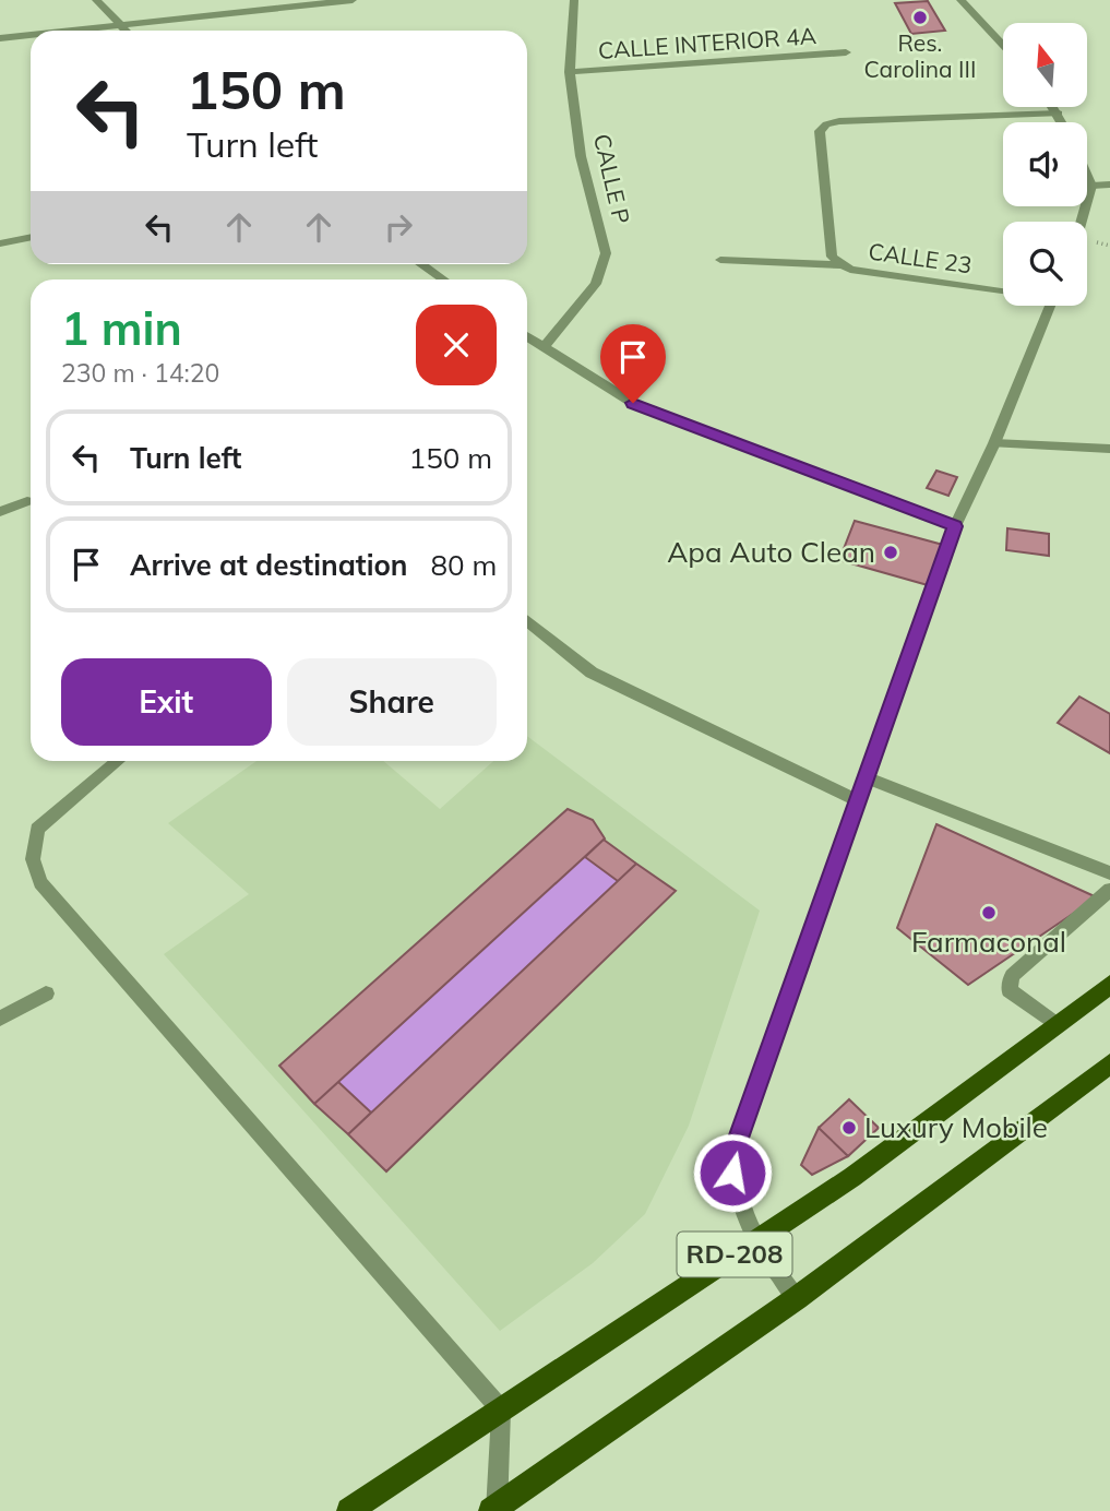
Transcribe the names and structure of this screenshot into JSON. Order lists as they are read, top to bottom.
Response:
{
  "streets": {
    "main road": ["RD-208"],
    "street": ["CALLE INTERIOR 4A", "CALLE P", "CALLE 23"]
  },
  "crossings": [
    ["CALLE INTERIOR 4A", "CALLE P"]
  ],
  "places": [
    "Res. Carolina III",
    "Apa Auto Clean",
    "Farmaconal",
    "Luxury Mobile"
  ],
  "north": "top",
  "page": {
    "turn": ["150 m", "Turn left"],
    "heading": ["1 min", "230 m · 14:20"],
    "list": [
      {
        "name": "Turn left",
        "value": "150 m"
      },
      {
        "name": "Arrive at destination",
        "value": "80 m"
      }
    ],
    "buttons": ["Exit", "Share"]
  }
}
